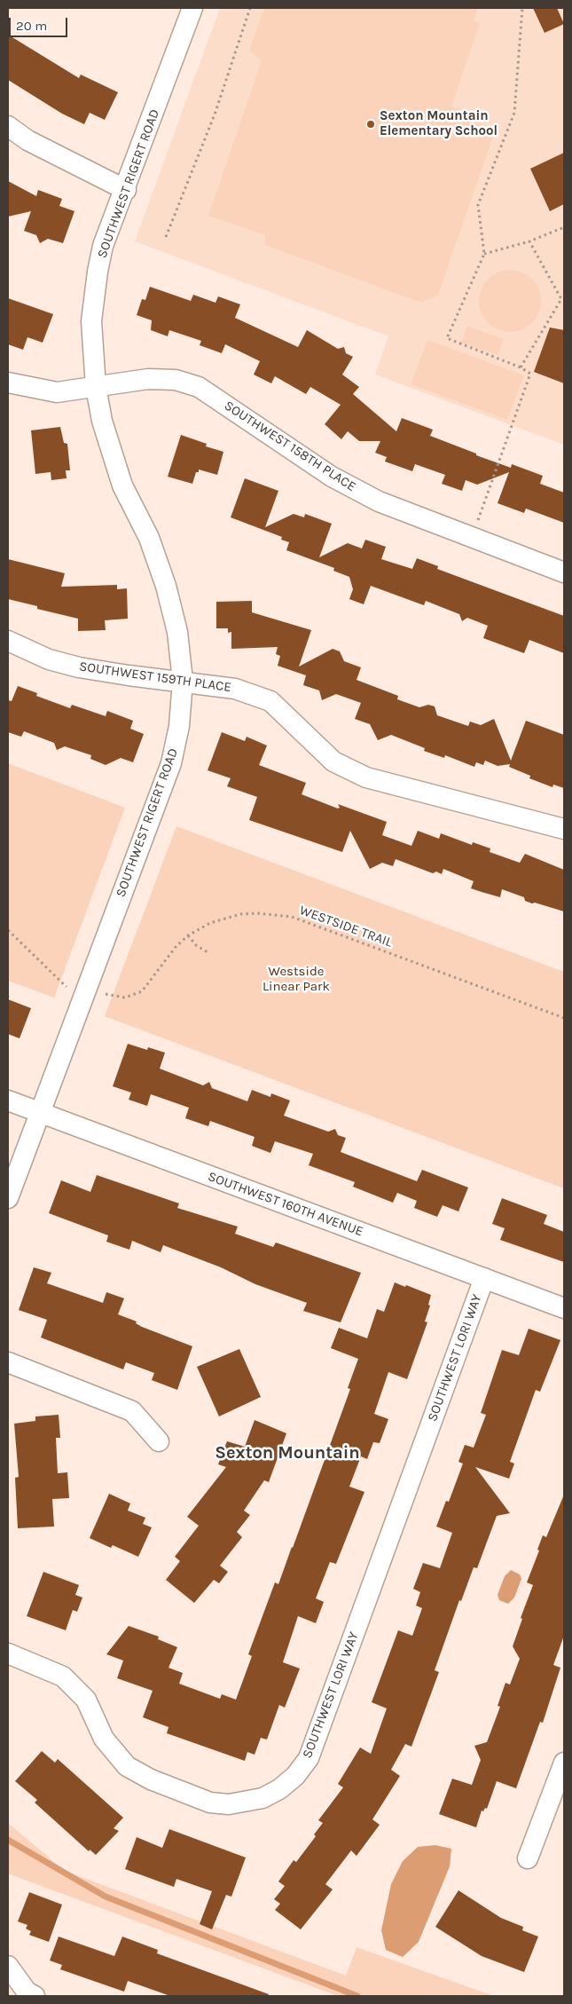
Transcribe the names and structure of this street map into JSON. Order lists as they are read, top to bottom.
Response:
{
  "streets": {
    "street": [
      "SOUTHWEST RIGERT ROAD",
      "SOUTHWEST 158TH PLACE",
      "SOUTHWEST 159TH PLACE",
      "SOUTHWEST 160TH AVENUE",
      "SOUTHWEST LORI WAY"
    ],
    "path": ["WESTSIDE TRAIL"]
  },
  "crossings": [
    ["SOUTHWEST RIGERT ROAD", "SOUTHWEST 158TH PLACE"],
    ["SOUTHWEST RIGERT ROAD", "SOUTHWEST 159TH PLACE"],
    ["SOUTHWEST RIGERT ROAD", "SOUTHWEST 160TH AVENUE"],
    ["SOUTHWEST 160TH AVENUE", "SOUTHWEST LORI WAY"]
  ],
  "districts": ["Sexton Mountain"],
  "parks": ["Westside Linear Park"],
  "places": ["Sexton Mountain Elementary School"],
  "scale_bar": "20 m"
}
